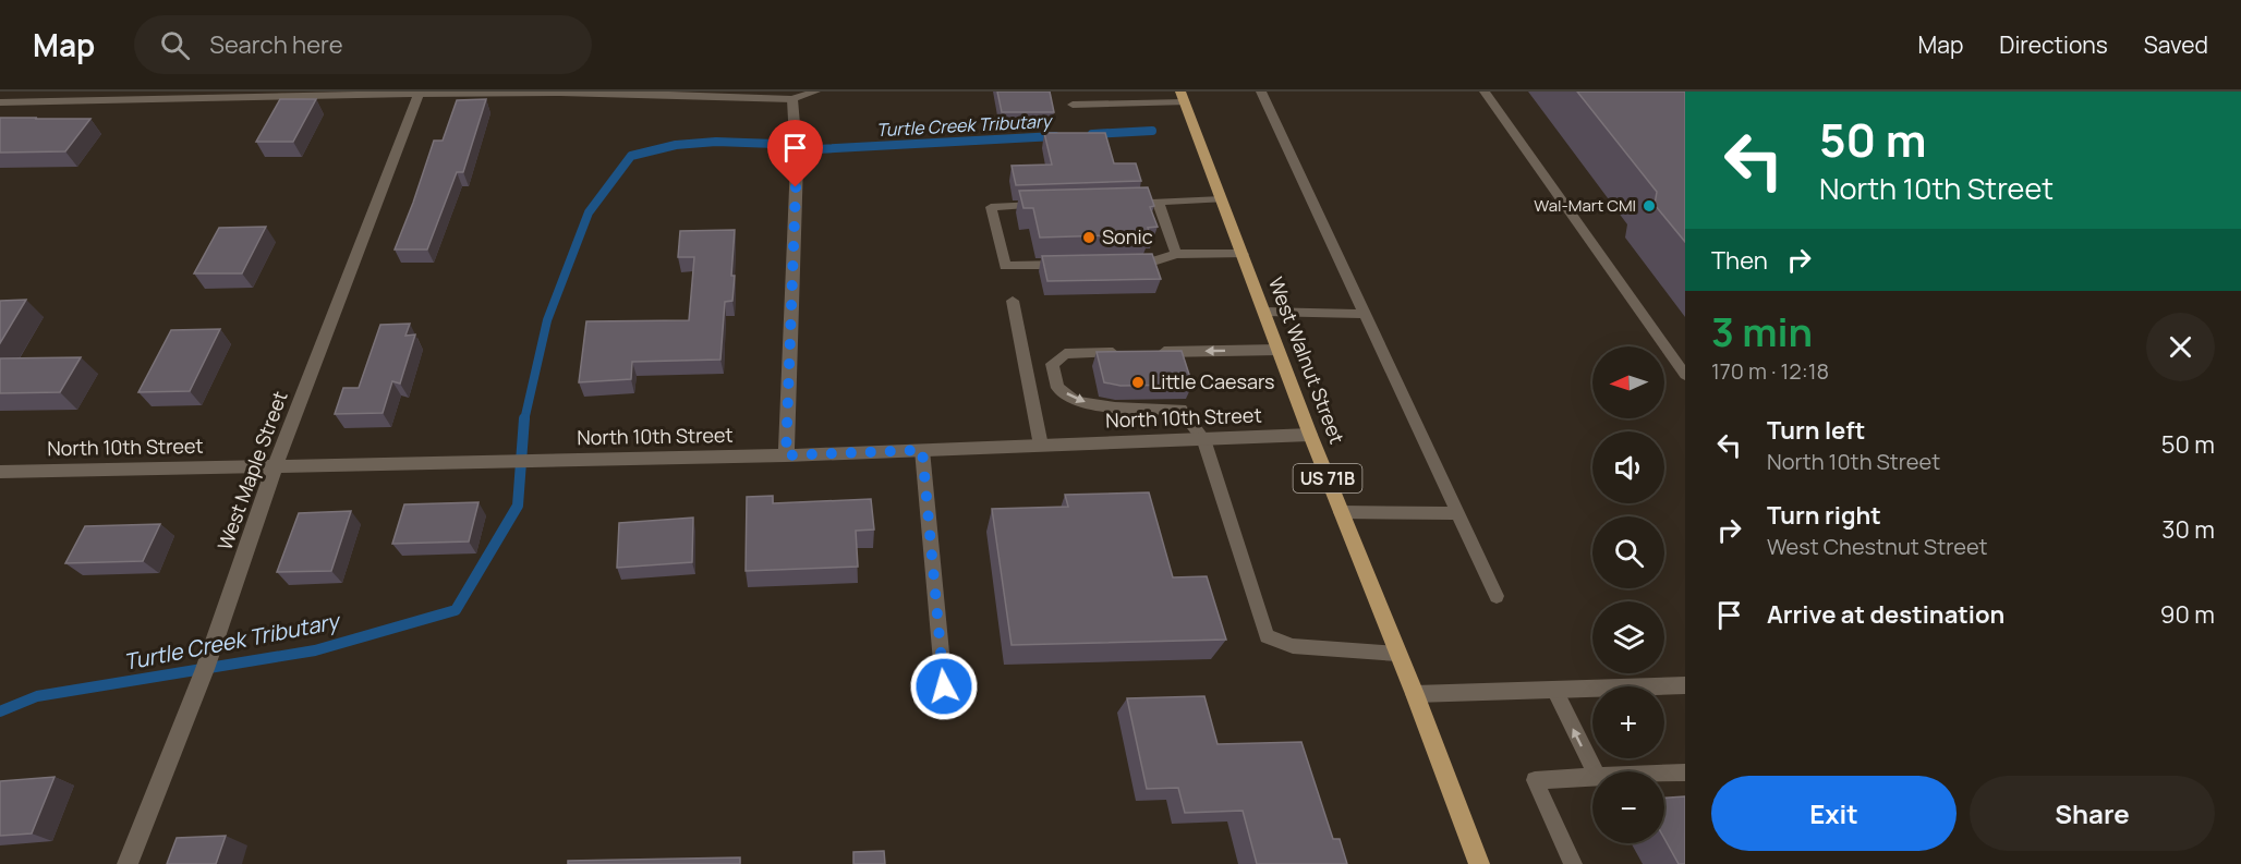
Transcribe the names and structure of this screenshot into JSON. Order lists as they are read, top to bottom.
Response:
{
  "streets": {
    "main road": ["West Walnut Street", "US 71B"],
    "street": ["North 10th Street", "West Maple Street"]
  },
  "crossings": [
    ["West Walnut Street", "North 10th Street"],
    ["North 10th Street", "West Maple Street"]
  ],
  "water": ["Turtle Creek Tributary"],
  "places": ["Wal-Mart CMI", "Sonic", "Little Caesars"],
  "north": "left",
  "page": {
    "header": "Map",
    "search": "Search here",
    "nav": ["Map", "Directions", "Saved"],
    "turn": ["50 m", "North 10th Street"],
    "then": "Then",
    "heading": ["3 min", "170 m · 12:18"],
    "map_buttons": ["+", "−"],
    "list": [
      {
        "name": "Turn left",
        "note": "North 10th Street",
        "value": "50 m"
      },
      {
        "name": "Turn right",
        "note": "West Chestnut Street",
        "value": "30 m"
      },
      {
        "name": "Arrive at destination",
        "value": "90 m"
      }
    ],
    "buttons": ["Exit", "Share"]
  }
}
